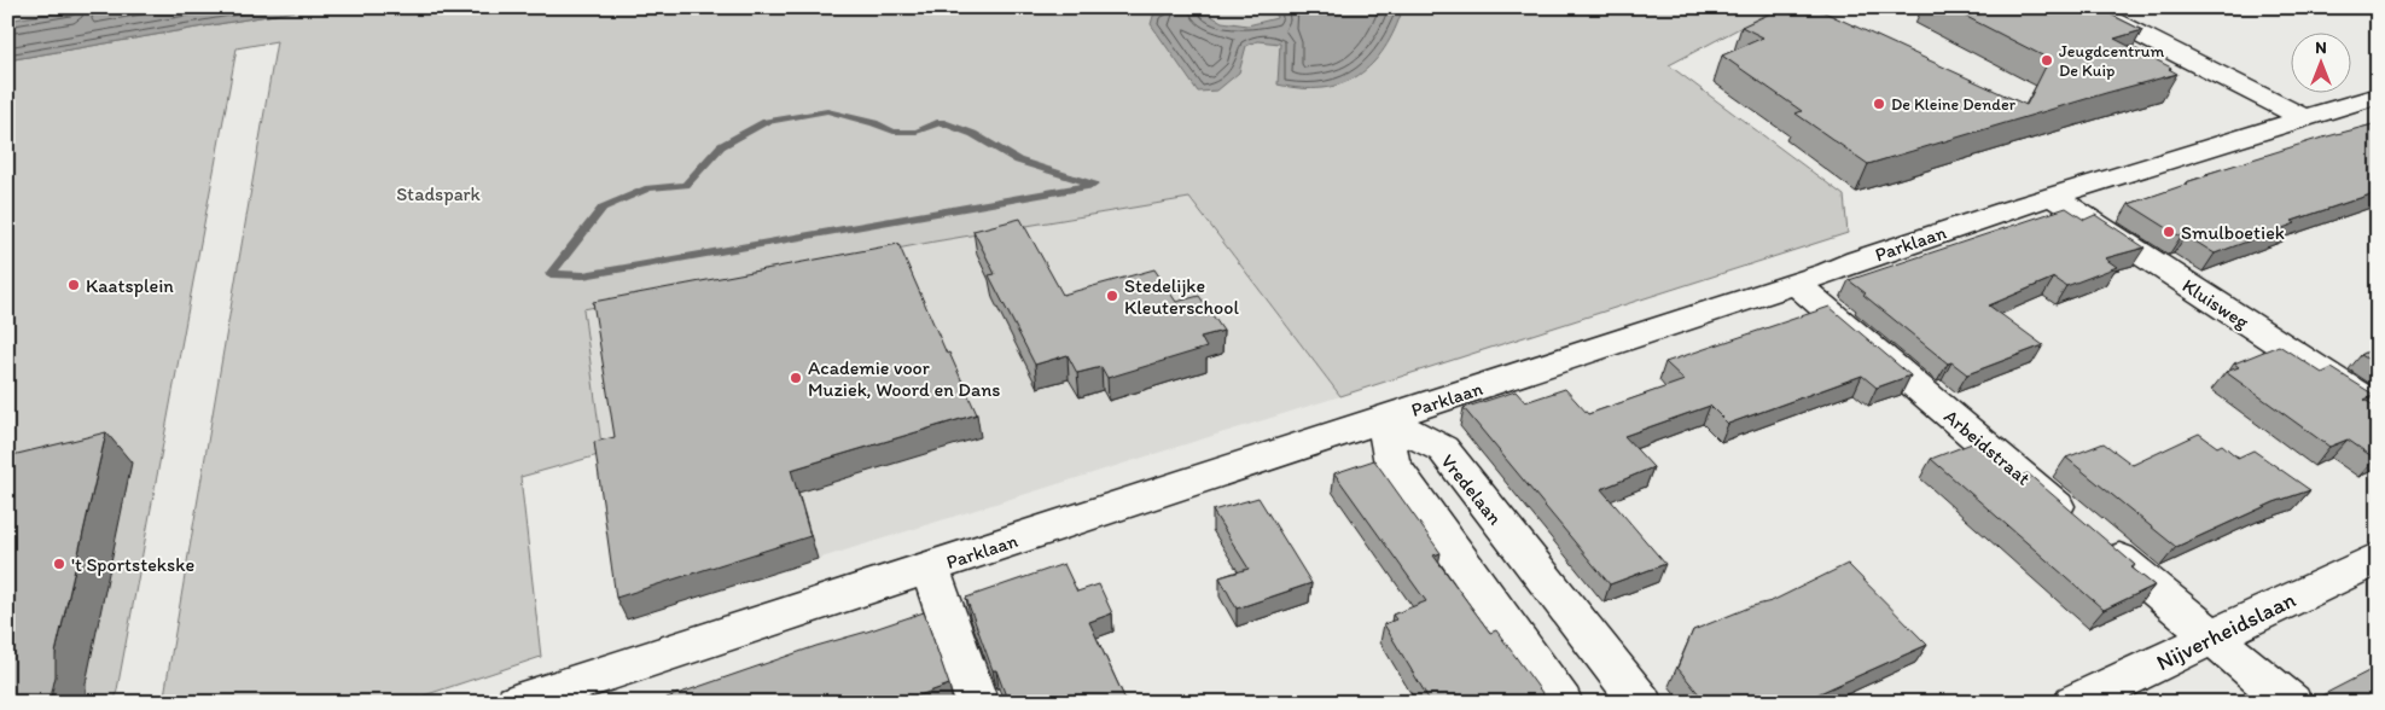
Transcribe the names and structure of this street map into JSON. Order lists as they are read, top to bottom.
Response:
{
  "streets": {
    "street": [
      "Parklaan",
      "Kluisweg",
      "Arbeidstraat",
      "Vredelaan",
      "Nijverheidslaan"
    ]
  },
  "crossings": [
    ["Parklaan", "Kluisweg"],
    ["Parklaan", "Arbeidstraat"],
    ["Parklaan", "Vredelaan"],
    ["Arbeidstraat", "Nijverheidslaan"]
  ],
  "parks": ["Stadspark"],
  "places": [
    "Jeugdcentrum De Kuip",
    "De Kleine Dender",
    "Smulboetiek",
    "Kaatsplein",
    "Stedelijke Kleuterschool",
    "Academie voor Muziek, Woord en Dans",
    "'t Sportstekske"
  ],
  "north": "top"
}
